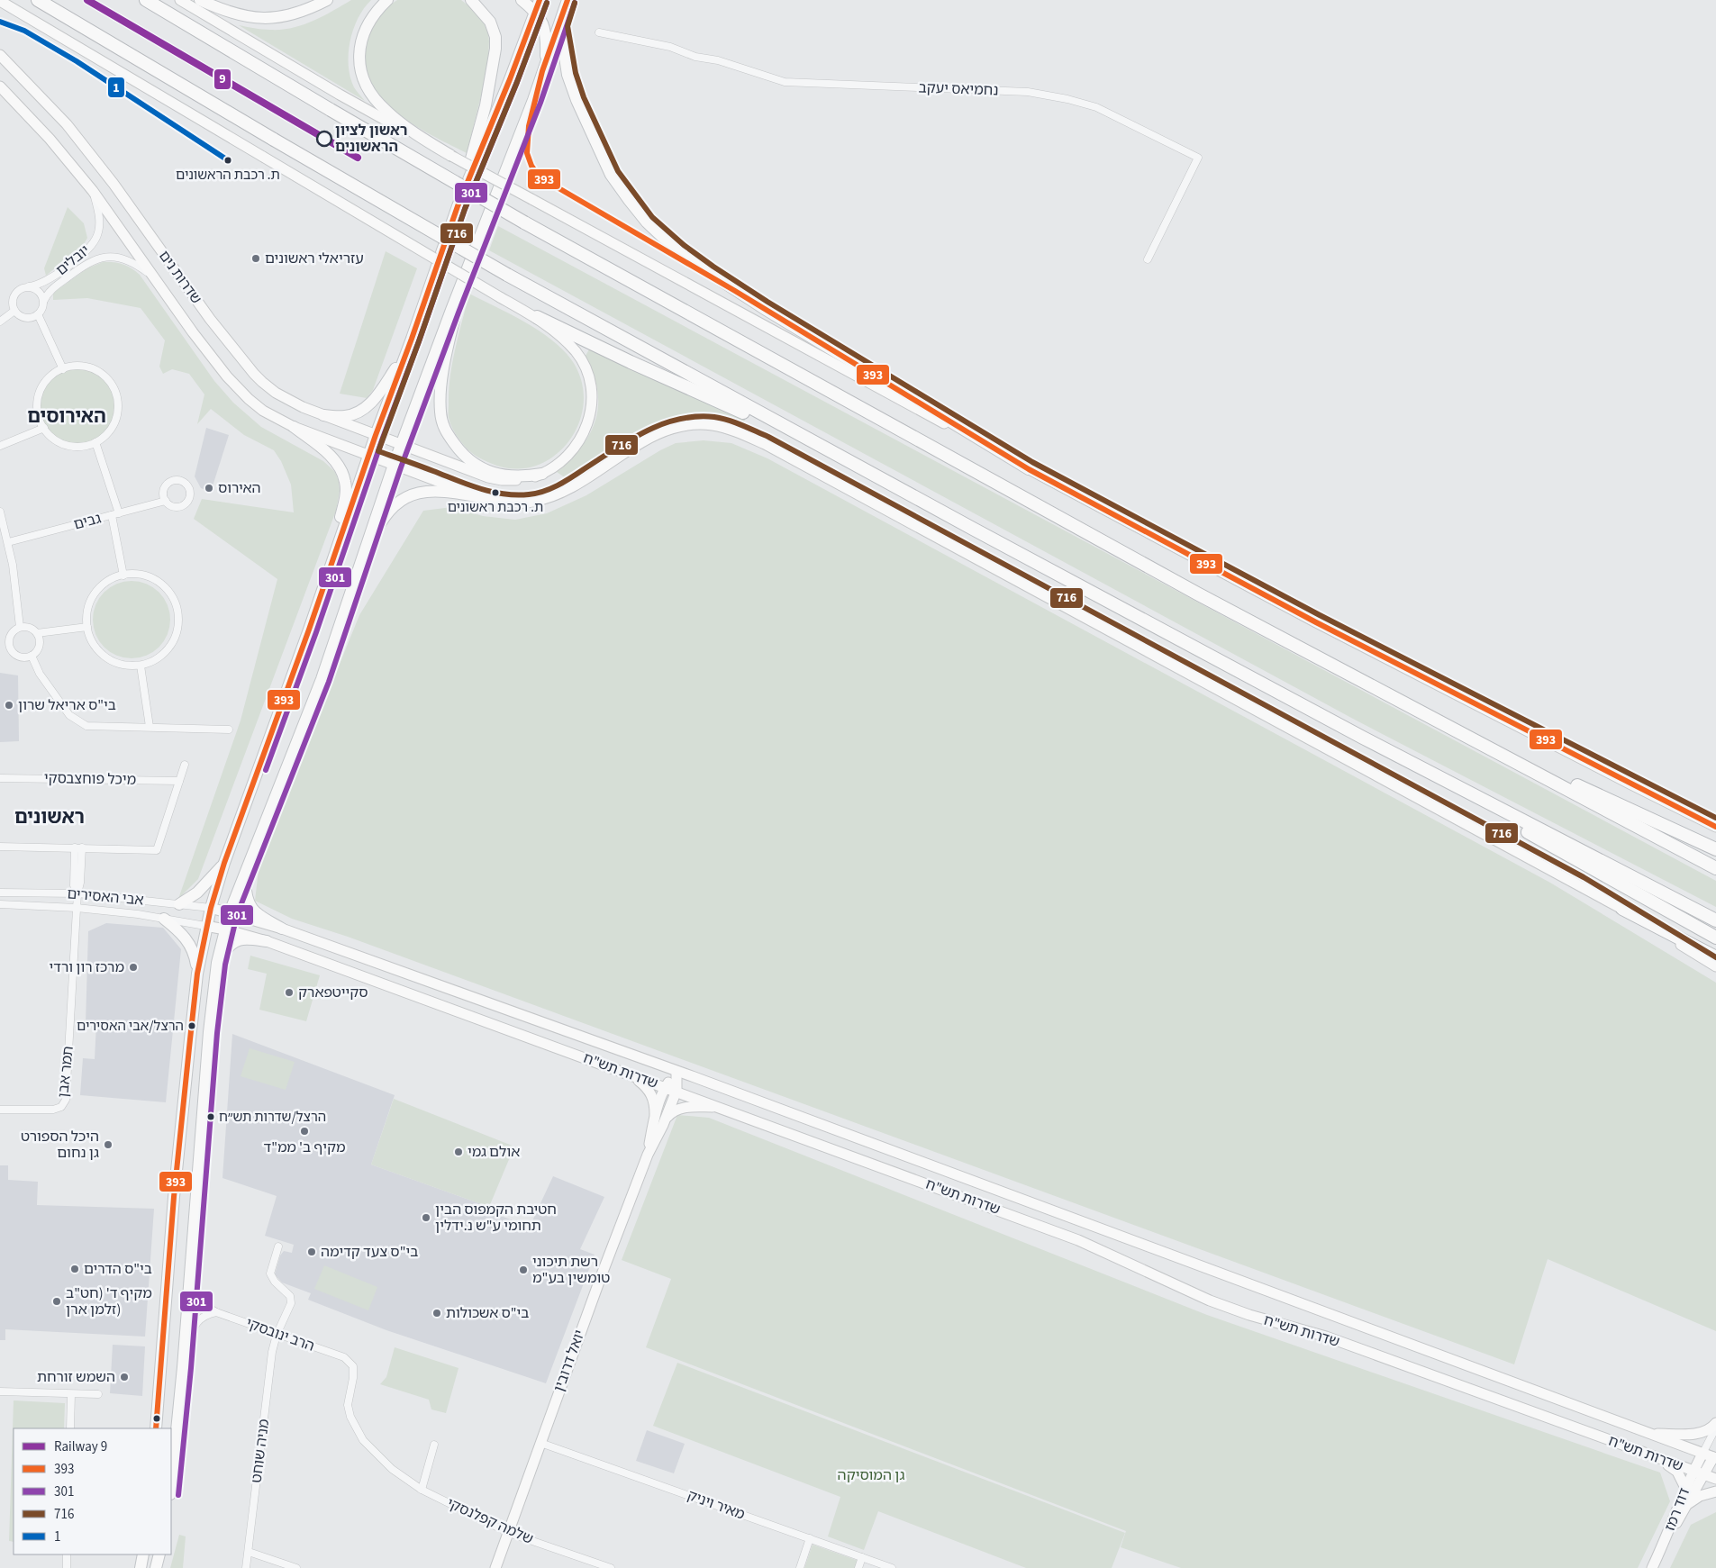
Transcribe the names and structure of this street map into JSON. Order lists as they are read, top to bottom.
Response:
{
  "streets": {
    "main road": [
      "שדרות נים",
      "שדרות תש\"ח",
      "יואל דרובין",
      "דוד רמז"
    ],
    "street": [
      "נחמיאס יעקב",
      "יובלים",
      "גבים",
      "מיכל פוחצבסקי",
      "אבי האסירים",
      "תמר אבן",
      "הרב ינובסקי",
      "מניה שוחט",
      "מאיר ויניק",
      "שלמה קפלנסקי"
    ]
  },
  "crossings": [
    ["יובלים", "שדרות נים"],
    ["אבי האסירים", "שדרות תש\"ח"],
    ["אבי האסירים", "תמר אבן"],
    ["שדרות תש\"ח", "יואל דרובין"],
    ["שדרות תש\"ח", "דוד רמז"],
    ["הרב ינובסקי", "מניה שוחט"],
    ["הרב ינובסקי", "שלמה קפלנסקי"],
    ["יואל דרובין", "מאיר ויניק"],
    ["יואל דרובין", "שלמה קפלנסקי"]
  ],
  "districts": ["האירוסים", "ראשונים"],
  "parks": ["גן המוסיקה"],
  "places": [
    "ראשון לציון הראשונים",
    "ת. רכבת הראשונים",
    "עזריאלי ראשונים",
    "האירוס",
    "ת. רכבת ראשונים",
    "בי\"ס אריאל שרון",
    "מרכז רון ורדי",
    "סקייטפארק",
    "הרצל/אבי האסירים",
    "הרצל/שדרות תש״ח",
    "מקיף ב' ממ\"ד",
    "היכל הספורט גן נחום",
    "אולם גמי",
    "חטיבת הקמפוס הבין תחומי ע\"ש נ.ידלין",
    "בי\"ס צעד קדימה",
    "בי\"ס הדרים",
    "רשת תיכוני טומשין בע\"מ",
    "מקיף ד' (חט\"ב זלמן ארן)",
    "בי\"ס אשכולות",
    "השמש זורחת"
  ],
  "lines": [
    "rail line 9",
    "transit line 393",
    "transit line 301",
    "transit line 716",
    "transit line 1"
  ],
  "legend": [
    "Railway 9",
    "393",
    "301",
    "716",
    "1"
  ]
}
